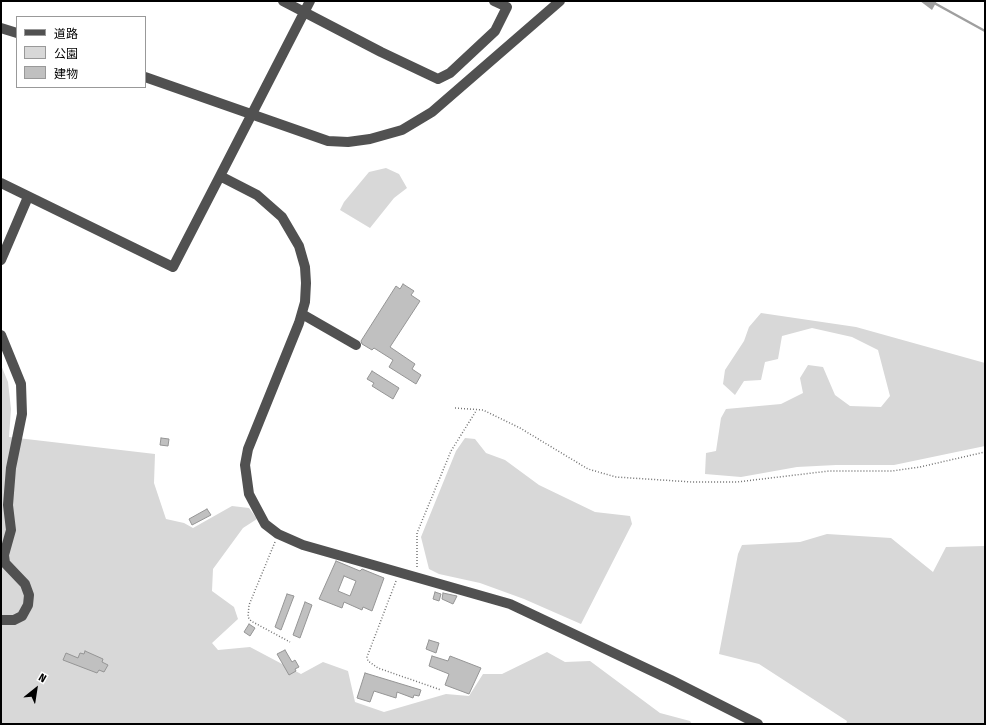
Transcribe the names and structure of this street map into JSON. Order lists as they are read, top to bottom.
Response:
{
  "legend": ["道路", "公園", "建物"],
  "north": "top right"
}
